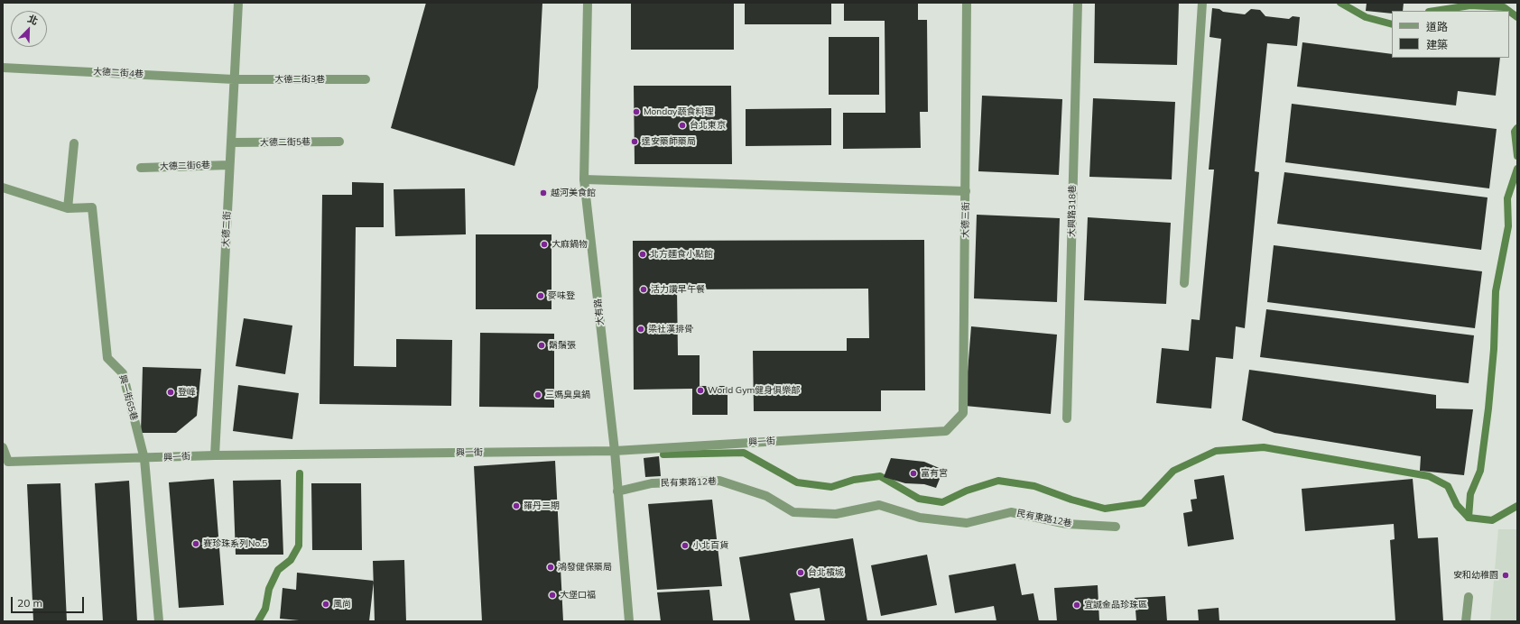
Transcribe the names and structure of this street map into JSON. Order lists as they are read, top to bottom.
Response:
{
  "streets": {
    "street": [
      "大德二街4巷",
      "大德二街3巷",
      "大德二街5巷",
      "大德二街6巷",
      "大興路318巷",
      "大德三街",
      "大德二街",
      "大有路",
      "興一街65巷",
      "興一街",
      "民有東路12巷"
    ]
  },
  "crossings": [
    ["大德二街4巷", "大德二街3巷"],
    ["大德二街4巷", "大德二街"],
    ["大德二街3巷", "大德二街"],
    ["大德二街5巷", "大德二街"],
    ["大德二街6巷", "大德二街"],
    ["大德三街", "興一街"],
    ["大德二街", "興一街"],
    ["大有路", "興一街"],
    ["大有路", "民有東路12巷"],
    ["興一街65巷", "興一街"]
  ],
  "places": [
    "Monday蔬食料理",
    "台北東京",
    "達安藥師藥局",
    "越河美食館",
    "大麻鍋物",
    "北方麵食小點館",
    "活力讚早午餐",
    "麥味登",
    "梁社漢排骨",
    "鬍鬚張",
    "World Gym健身俱樂部",
    "登峰",
    "三媽臭臭鍋",
    "富有宮",
    "羅丹二期",
    "賽珍珠系列No.5",
    "小北百貨",
    "鴻發健保藥局",
    "台北檳城",
    "安和幼稚園",
    "大堡口福",
    "風尚",
    "宜誠金品珍珠區"
  ],
  "legend": ["道路", "建築"],
  "scale_bar": "20 m",
  "north": "top right"
}
